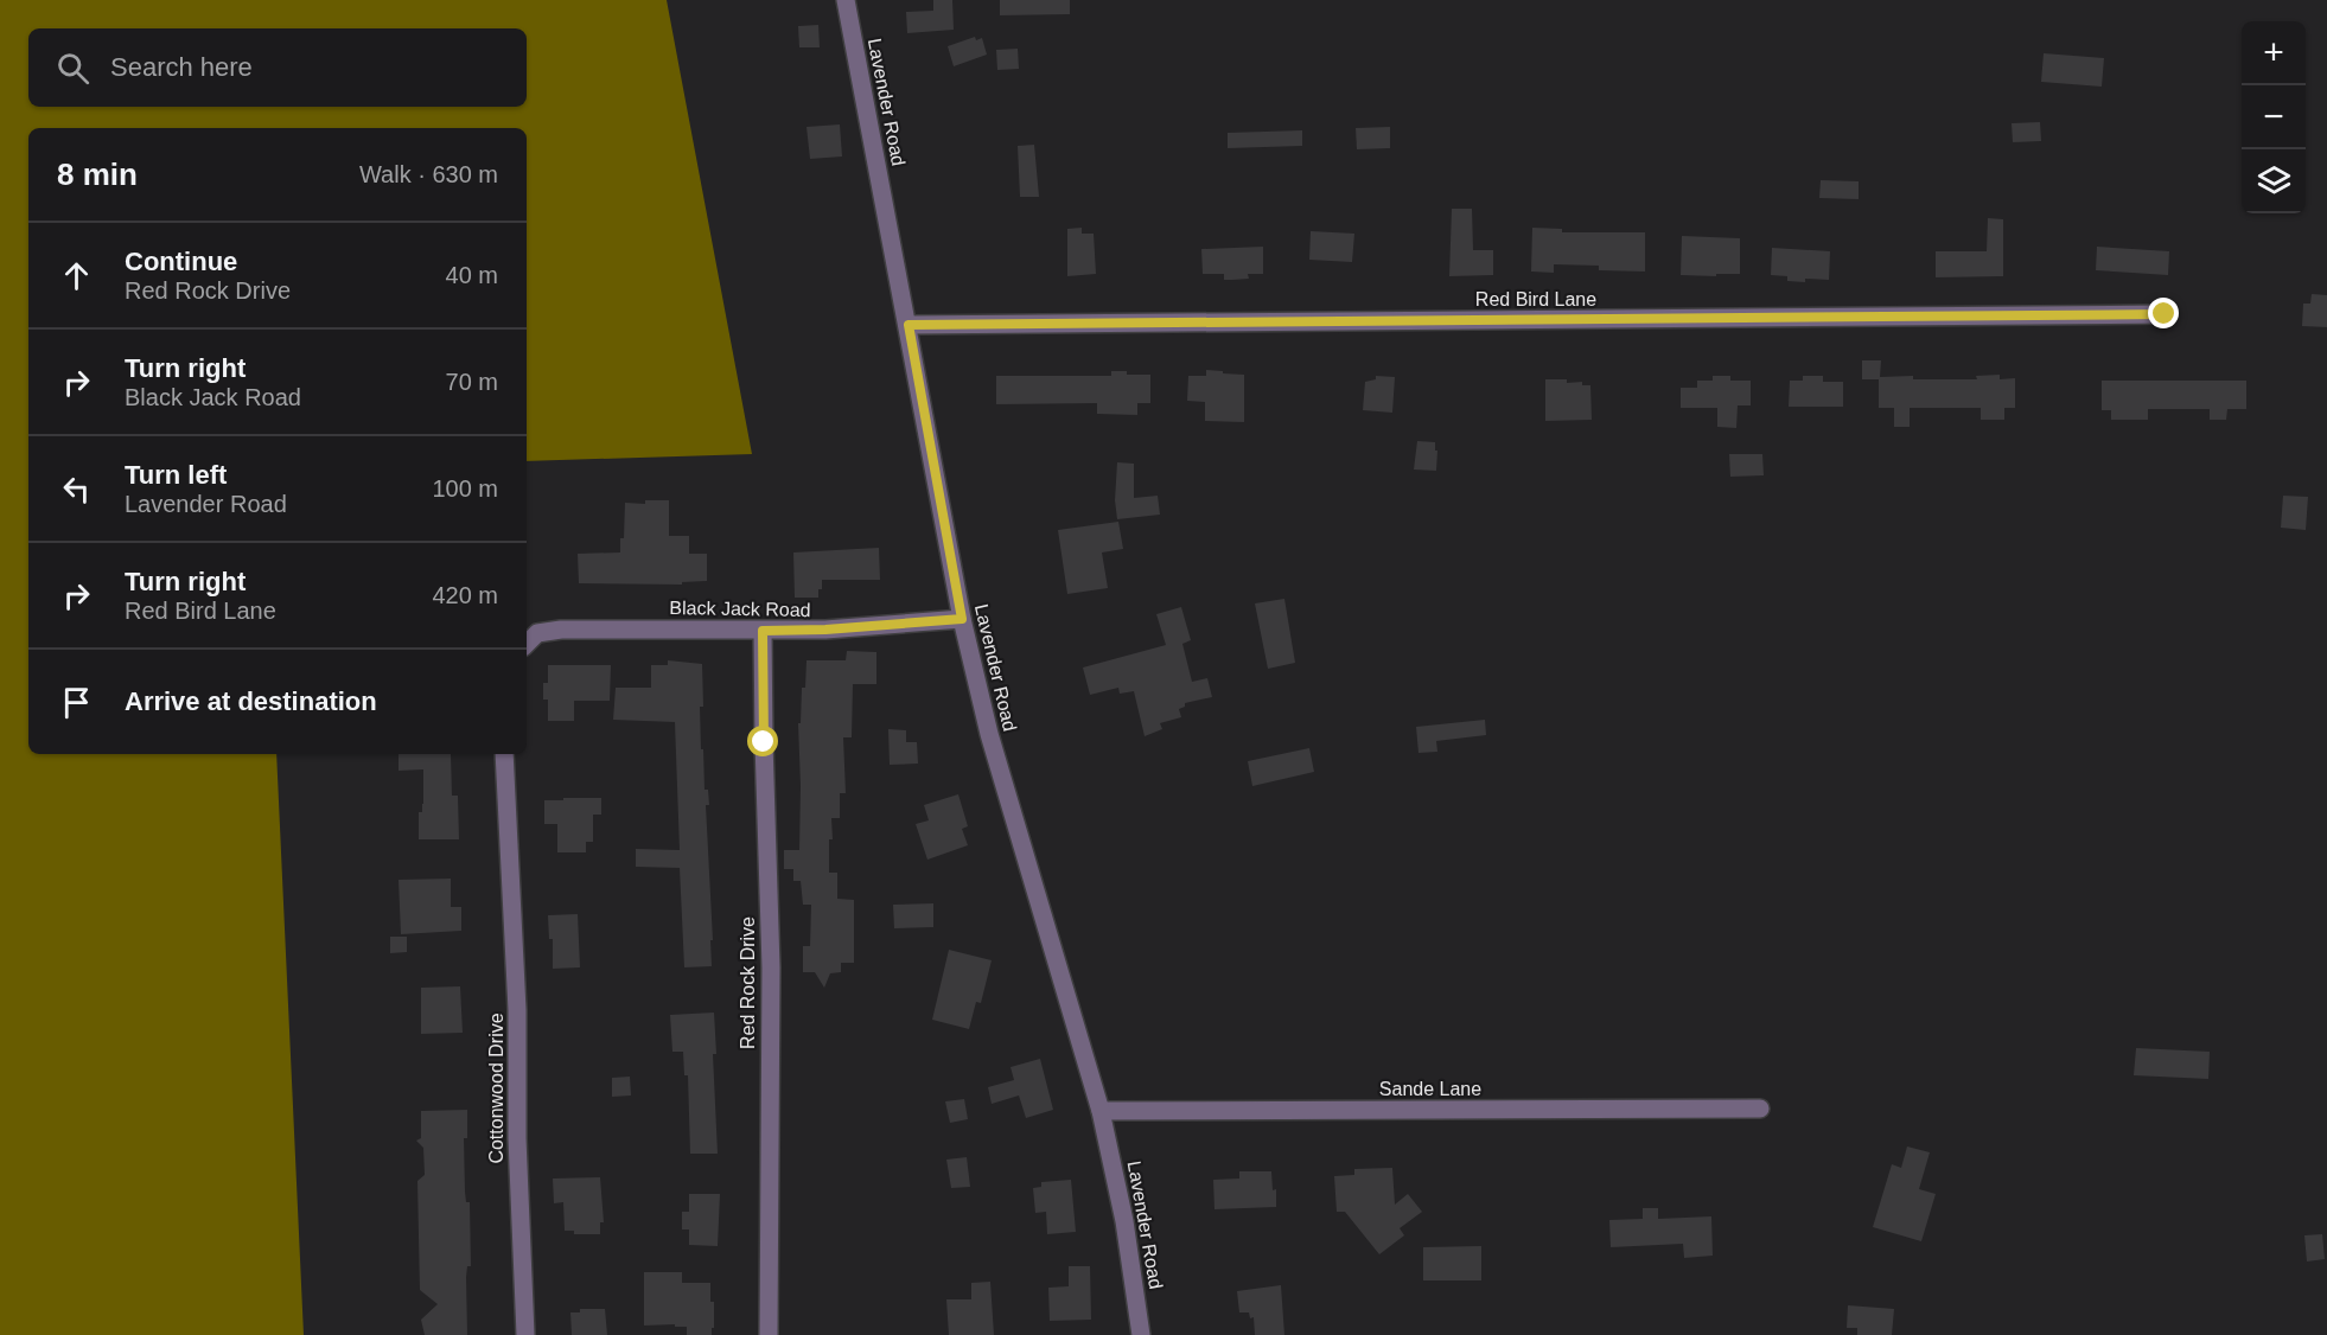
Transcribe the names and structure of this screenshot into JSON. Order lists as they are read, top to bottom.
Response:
{
  "streets": {
    "street": [
      "Lavender Road",
      "Red Bird Lane",
      "Black Jack Road",
      "Red Rock Drive",
      "Cottonwood Drive",
      "Sande Lane"
    ]
  },
  "crossings": [
    ["Lavender Road", "Red Bird Lane"],
    ["Lavender Road", "Black Jack Road"],
    ["Lavender Road", "Sande Lane"],
    ["Black Jack Road", "Red Rock Drive"]
  ],
  "page": {
    "map_buttons": ["+", "−"],
    "search": "Search here",
    "heading": ["8 min", "Walk · 630 m"],
    "list": [
      ["Continue", "Red Rock Drive", "40 m"],
      ["Turn right", "Black Jack Road", "70 m"],
      ["Turn left", "Lavender Road", "100 m"],
      ["Turn right", "Red Bird Lane", "420 m"],
      "Arrive at destination"
    ]
  }
}
